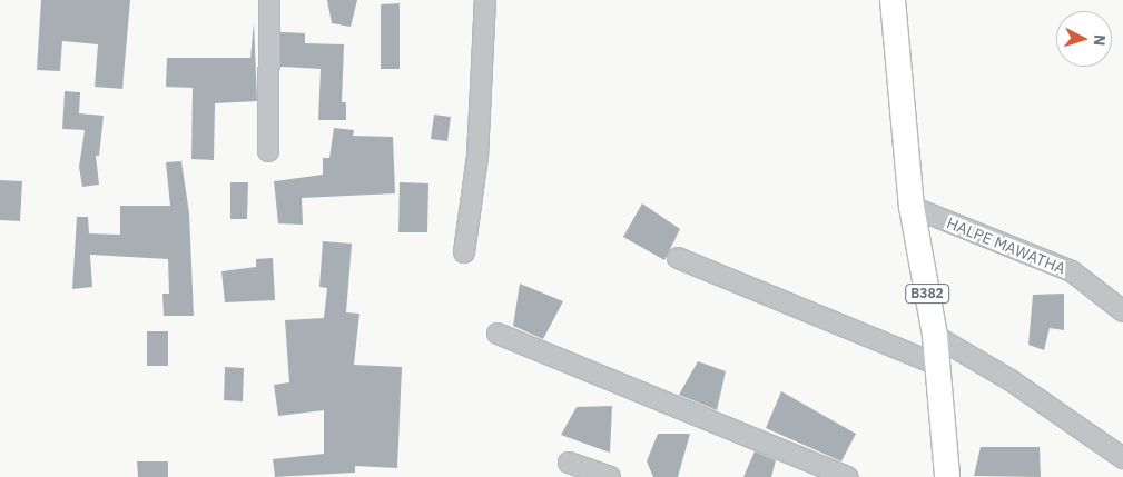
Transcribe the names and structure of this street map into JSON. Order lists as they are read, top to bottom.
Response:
{
  "streets": {
    "main road": ["B382"],
    "street": ["HALPE MAWATHA"]
  },
  "crossings": [
    ["HALPE MAWATHA", "B382"]
  ],
  "north": "right"
}
